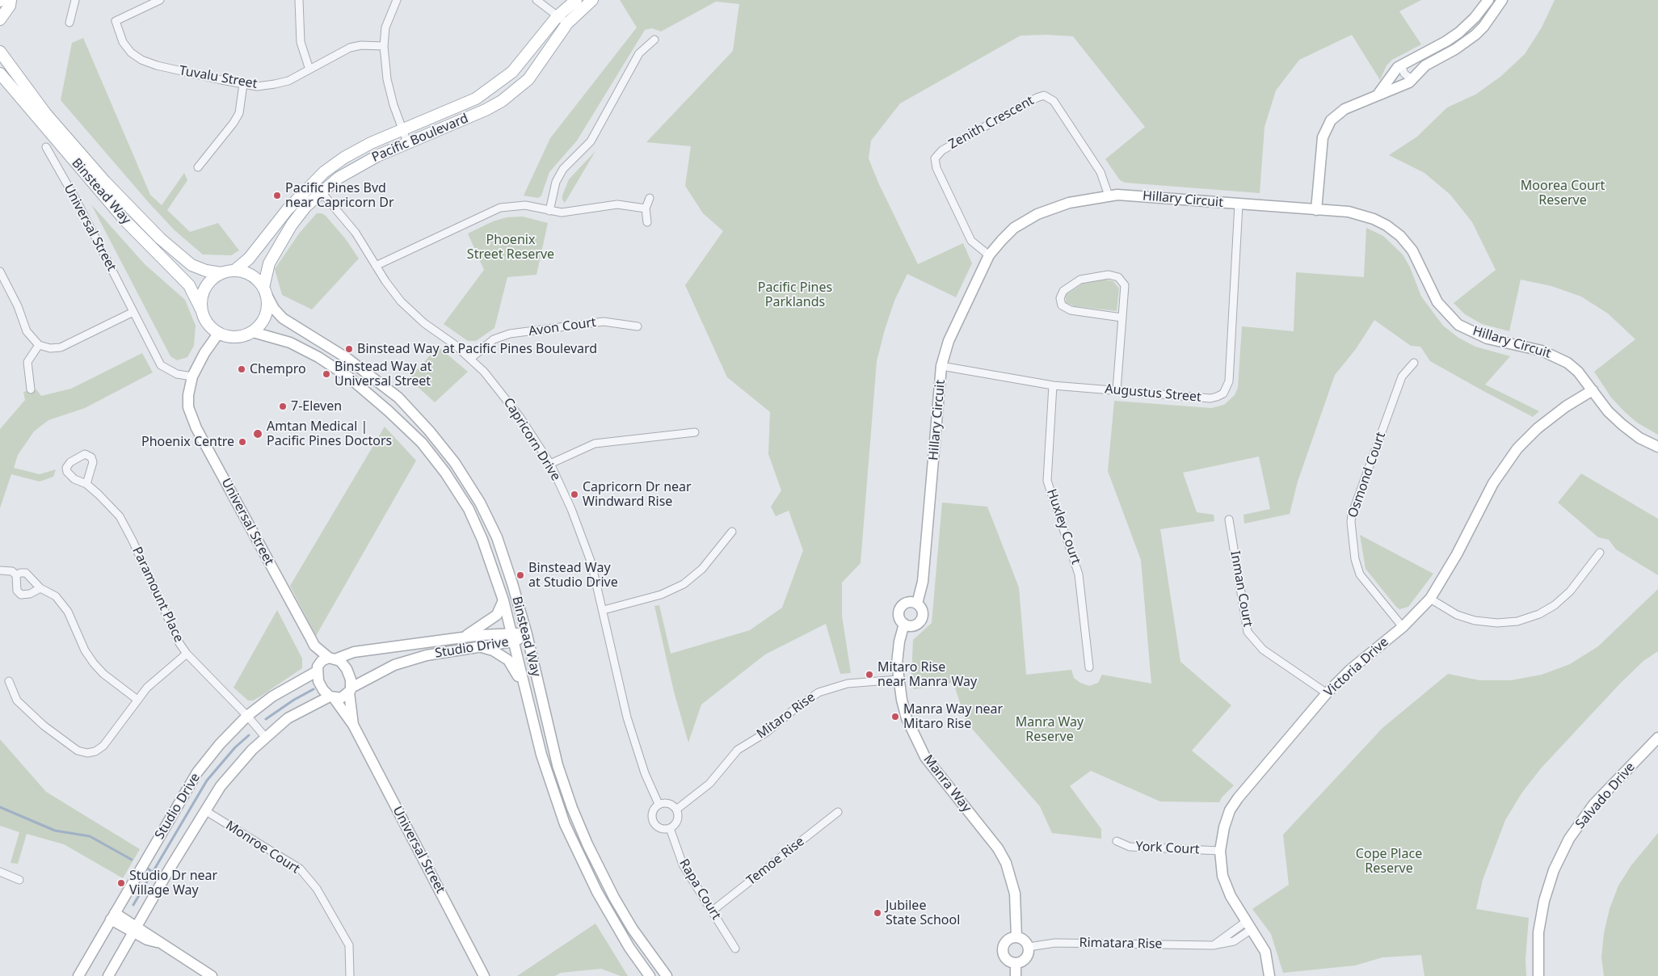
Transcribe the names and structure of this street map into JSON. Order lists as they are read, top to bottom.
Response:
{
  "streets": {
    "main road": ["Pacific Boulevard", "Binstead Way"],
    "street": [
      "Tuvalu Street",
      "Zenith Crescent",
      "Hillary Circuit",
      "Universal Street",
      "Avon Court",
      "Augustus Street",
      "Capricorn Drive",
      "Osmond Court",
      "Huxley Court",
      "Inman Court",
      "Paramount Place",
      "Studio Drive",
      "Victoria Drive",
      "Mitaro Rise",
      "Manra Way",
      "Salvado Drive",
      "Monroe Court",
      "York Court",
      "Temoe Rise",
      "Rapa Court",
      "Rimatara Rise"
    ]
  },
  "crossings": [
    ["Zenith Crescent", "Hillary Circuit"],
    ["Pacific Boulevard", "Binstead Way"],
    ["Pacific Boulevard", "Universal Street"],
    ["Pacific Boulevard", "Capricorn Drive"],
    ["Binstead Way", "Universal Street"],
    ["Binstead Way", "Studio Drive"],
    ["Hillary Circuit", "Augustus Street"],
    ["Hillary Circuit", "Victoria Drive"],
    ["Hillary Circuit", "Manra Way"],
    ["Universal Street", "Studio Drive"],
    ["Avon Court", "Capricorn Drive"],
    ["Augustus Street", "Huxley Court"],
    ["Capricorn Drive", "Mitaro Rise"],
    ["Capricorn Drive", "Rapa Court"],
    ["Osmond Court", "Victoria Drive"],
    ["Inman Court", "Victoria Drive"],
    ["Paramount Place", "Studio Drive"],
    ["Studio Drive", "Monroe Court"],
    ["Victoria Drive", "York Court"],
    ["Victoria Drive", "Rimatara Rise"],
    ["Mitaro Rise", "Manra Way"],
    ["Mitaro Rise", "Rapa Court"],
    ["Manra Way", "Rimatara Rise"],
    ["Temoe Rise", "Rapa Court"]
  ],
  "parks": [
    "Moorea Court Reserve",
    "Phoenix Street Reserve",
    "Pacific Pines Parklands",
    "Manra Way Reserve",
    "Cope Place Reserve"
  ],
  "places": [
    "Pacific Pines Bvd near Capricorn Dr",
    "Binstead Way at Pacific Pines Boulevard",
    "Chempro",
    "Binstead Way at Universal Street",
    "7-Eleven",
    "Amtan Medical | Pacific Pines Doctors",
    "Phoenix Centre",
    "Capricorn Dr near Windward Rise",
    "Binstead Way at Studio Drive",
    "Mitaro Rise near Manra Way",
    "Manra Way near Mitaro Rise",
    "Studio Dr near Village Way",
    "Jubilee State School"
  ]
}
